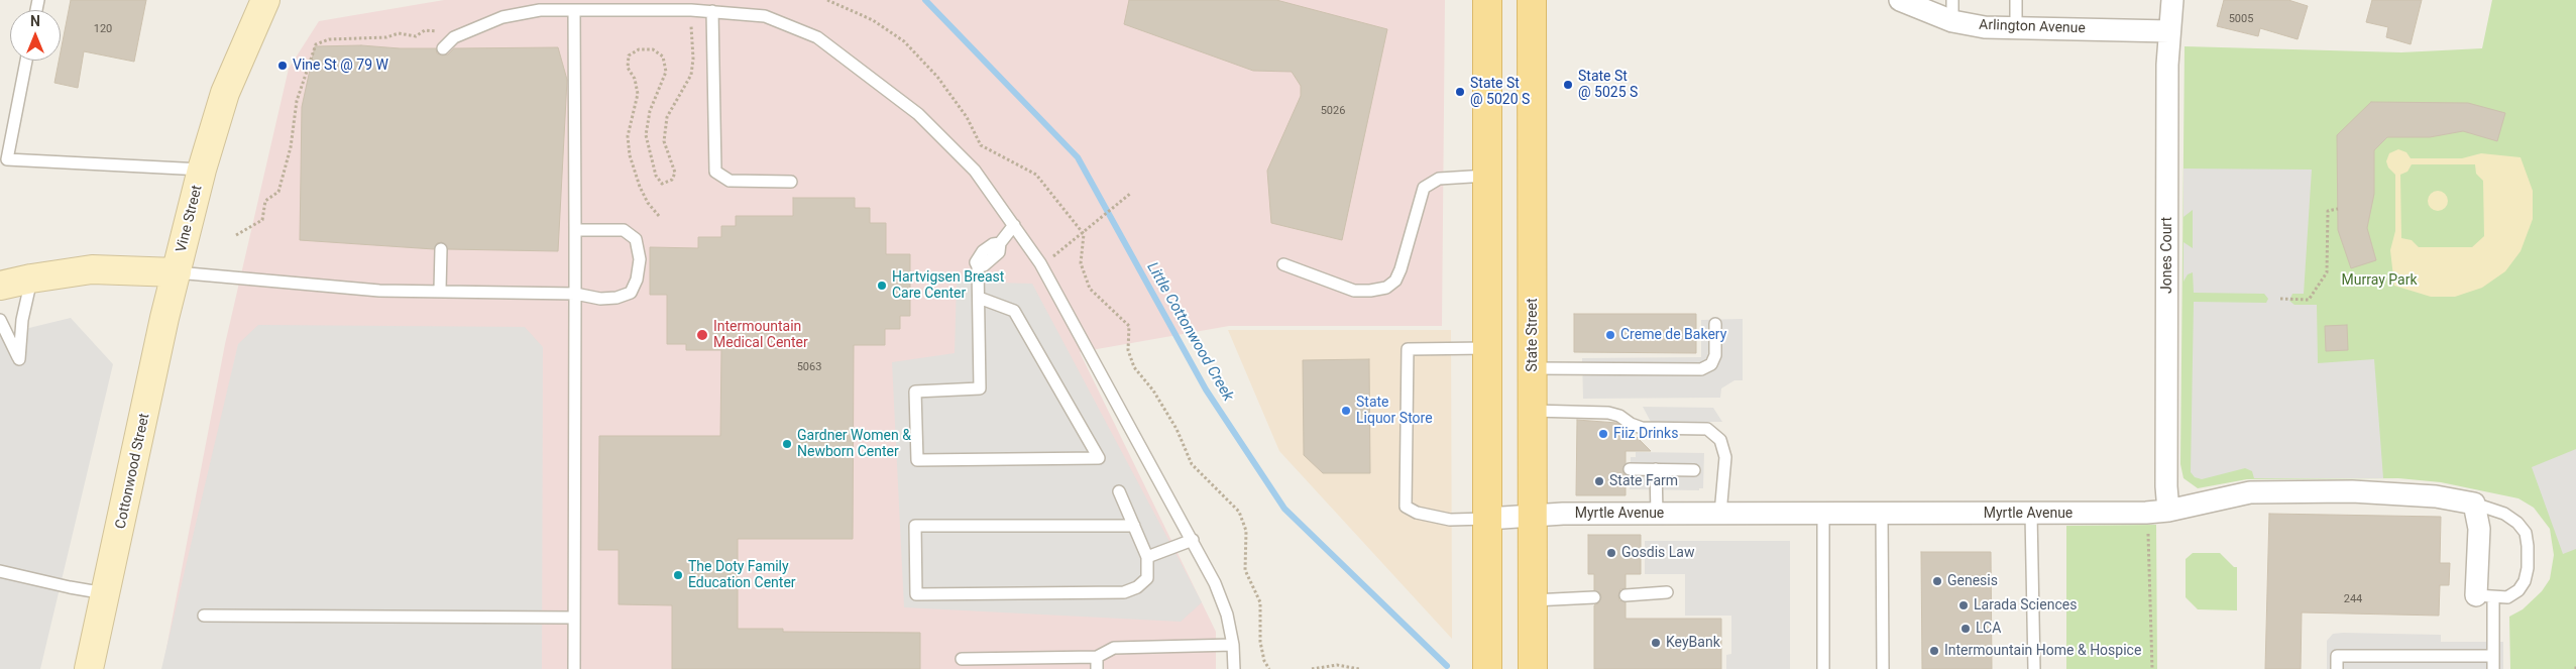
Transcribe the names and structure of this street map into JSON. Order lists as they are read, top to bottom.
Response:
{
  "streets": {
    "main road": ["State Street"],
    "street": [
      "Arlington Avenue",
      "Vine Street",
      "Jones Court",
      "Cottonwood Street",
      "Myrtle Avenue"
    ]
  },
  "crossings": [
    ["Arlington Avenue", "Jones Court"],
    ["Vine Street", "Cottonwood Street"],
    ["Jones Court", "Myrtle Avenue"],
    ["State Street", "Myrtle Avenue"]
  ],
  "water": ["Little Cottonwood Creek"],
  "parks": ["Murray Park"],
  "places": [
    "Vine St @ 79 W",
    "State St @ 5025 S",
    "State St @ 5020 S",
    "Hartvigsen Breast Care Center",
    "Intermountain Medical Center",
    "Creme de Bakery",
    "State Liquor Store",
    "Fiiz Drinks",
    "Gardner Women & Newborn Center",
    "State Farm",
    "Gosdis Law",
    "The Doty Family Education Center",
    "Genesis",
    "Larada Sciences",
    "LCA",
    "KeyBank",
    "Intermountain Home & Hospice"
  ],
  "house_numbers": [
    "5005",
    "120",
    "5026",
    "5063",
    "244"
  ],
  "north": "top"
}
